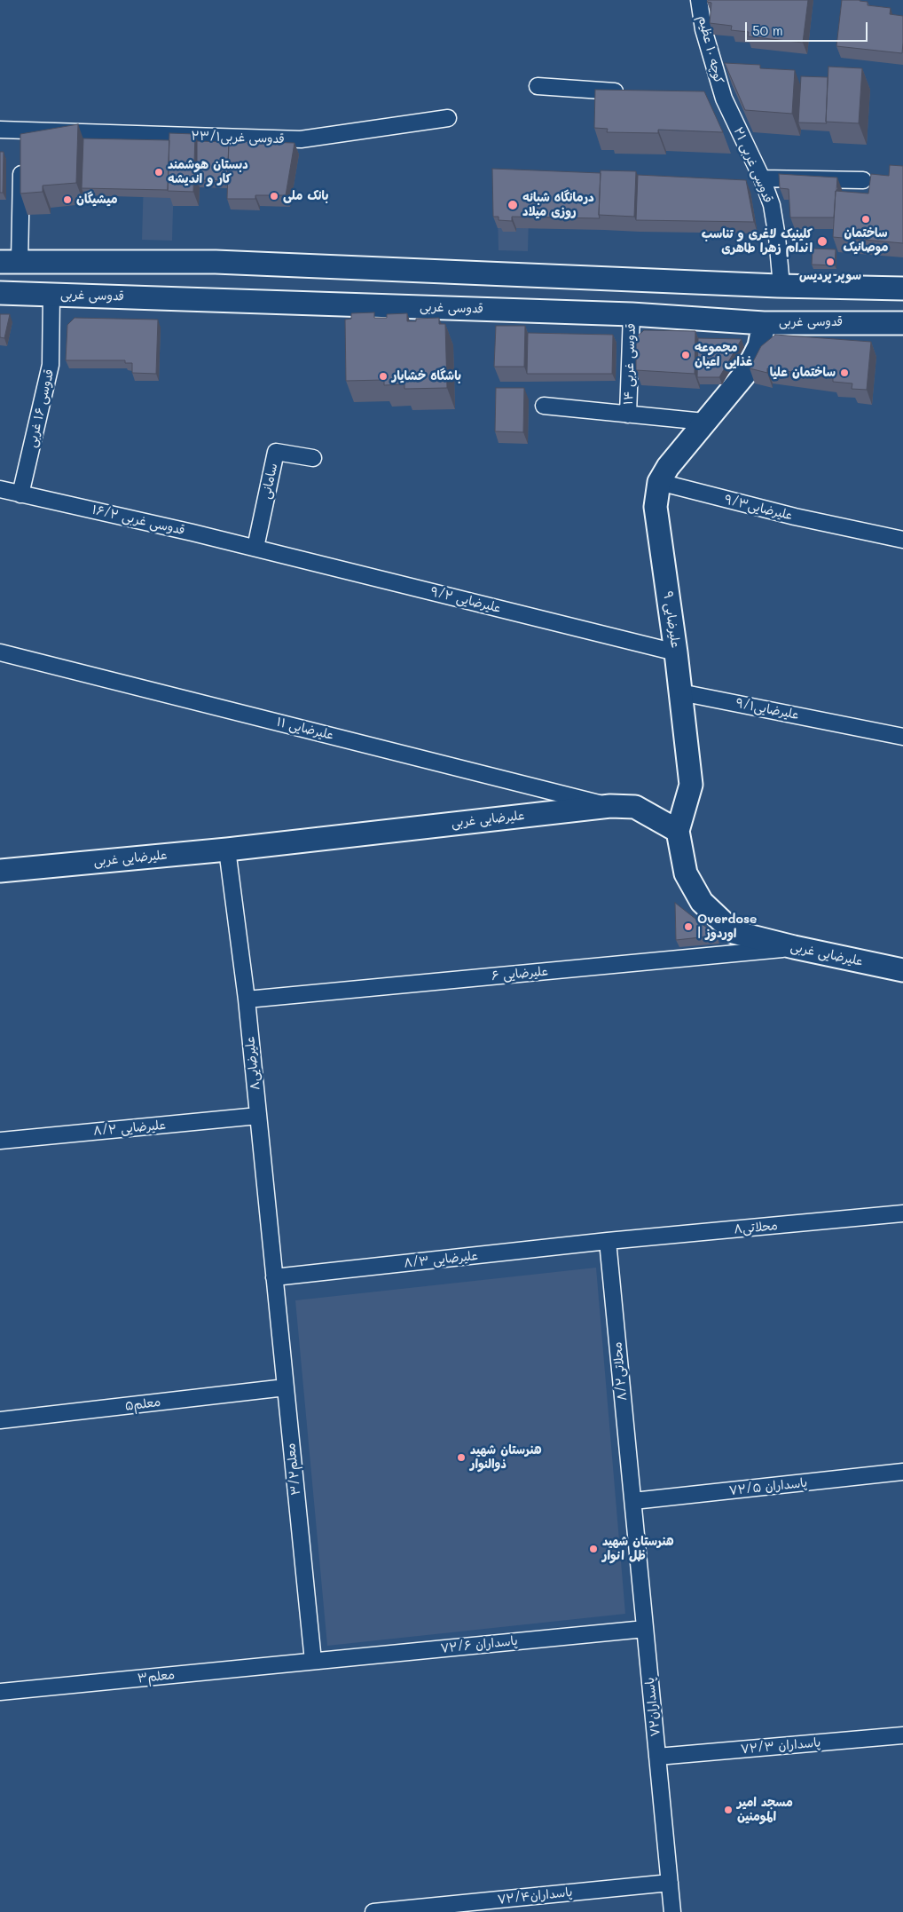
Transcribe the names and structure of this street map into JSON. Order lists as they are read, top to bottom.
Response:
{
  "streets": {
    "main road": ["قدوسی غربی", "۹ علیرضایی", "علیرضایی غربی"],
    "street": [
      "کوچه ۱۰ عظیم",
      "قدوسی غربی۲۳/۱",
      "۲۱ قدوسی غربی",
      "۱۴ قدوسی غربی",
      "قدوسی ۱۶ غربی",
      "سامانی",
      "علیرضایی۹/۳",
      "۱۶/۲ قدوسی غربی",
      "۹/۲ علیرضایی",
      "علیرضایی۹/۱",
      "۱۱ علیرضایی",
      "۶ علیرضایی",
      "علیرضایی۸",
      "علیرضایی ۸/۲",
      "محلاتی۸",
      "۸/۳ علیرضایی",
      "محلاتی۸/۲",
      "معلم۵",
      "معلم۳/۲",
      "۷۲/۵ پاسداران",
      "۷۲/۶ پاسداران",
      "معلم۳",
      "پاسداران۷۲",
      "۷۲/۳ پاسداران",
      "پاسداران۷۲/۴"
    ]
  },
  "crossings": [
    ["کوچه ۱۰ عظیم", "۲۱ قدوسی غربی"],
    ["قدوسی غربی", "۱۴ قدوسی غربی"],
    ["قدوسی غربی", "قدوسی ۱۶ غربی"],
    ["قدوسی غربی", "۹ علیرضایی"],
    ["قدوسی ۱۶ غربی", "۱۶/۲ قدوسی غربی"],
    ["سامانی", "۱۶/۲ قدوسی غربی"],
    ["سامانی", "۹/۲ علیرضایی"],
    ["علیرضایی۹/۳", "۹ علیرضایی"],
    ["۱۶/۲ قدوسی غربی", "۹/۲ علیرضایی"],
    ["۹/۲ علیرضایی", "۹ علیرضایی"],
    ["۹ علیرضایی", "علیرضایی۹/۱"],
    ["۹ علیرضایی", "علیرضایی غربی"],
    ["۱۱ علیرضایی", "علیرضایی غربی"],
    ["علیرضایی غربی", "۶ علیرضایی"],
    ["علیرضایی غربی", "علیرضایی۸"],
    ["۶ علیرضایی", "علیرضایی۸"],
    ["علیرضایی۸", "علیرضایی ۸/۲"],
    ["علیرضایی۸", "۸/۳ علیرضایی"],
    ["علیرضایی۸", "معلم۳/۲"],
    ["محلاتی۸", "۸/۳ علیرضایی"],
    ["محلاتی۸", "محلاتی۸/۲"],
    ["۸/۳ علیرضایی", "محلاتی۸/۲"],
    ["۸/۳ علیرضایی", "معلم۳/۲"],
    ["محلاتی۸/۲", "۷۲/۵ پاسداران"],
    ["محلاتی۸/۲", "پاسداران۷۲"],
    ["معلم۵", "معلم۳/۲"],
    ["معلم۳/۲", "۷۲/۶ پاسداران"],
    ["معلم۳/۲", "معلم۳"],
    ["۷۲/۵ پاسداران", "پاسداران۷۲"],
    ["۷۲/۶ پاسداران", "معلم۳"],
    ["۷۲/۶ پاسداران", "پاسداران۷۲"],
    ["پاسداران۷۲", "۷۲/۳ پاسداران"],
    ["پاسداران۷۲", "پاسداران۷۲/۴"]
  ],
  "places": [
    "دبستان هوشمند کار و اندیشه",
    "بانک ملی",
    "میشیگان",
    "درمانگاه شبانه روزی میلاد",
    "ساختمان موصانیک",
    "کلینیک لاغری و تناسب اندام زهرا طاهری",
    "سوپر پردیس",
    "مجموعه غذایی اعیان",
    "ساختمان علیا",
    "باشگاه خشایار",
    "Overdose | اوردوز",
    "هنرستان شهید ذوالنوار",
    "هنرستان شهید ظل انوار",
    "مسجد امیر المومنین"
  ],
  "scale_bar": "50 m"
}
